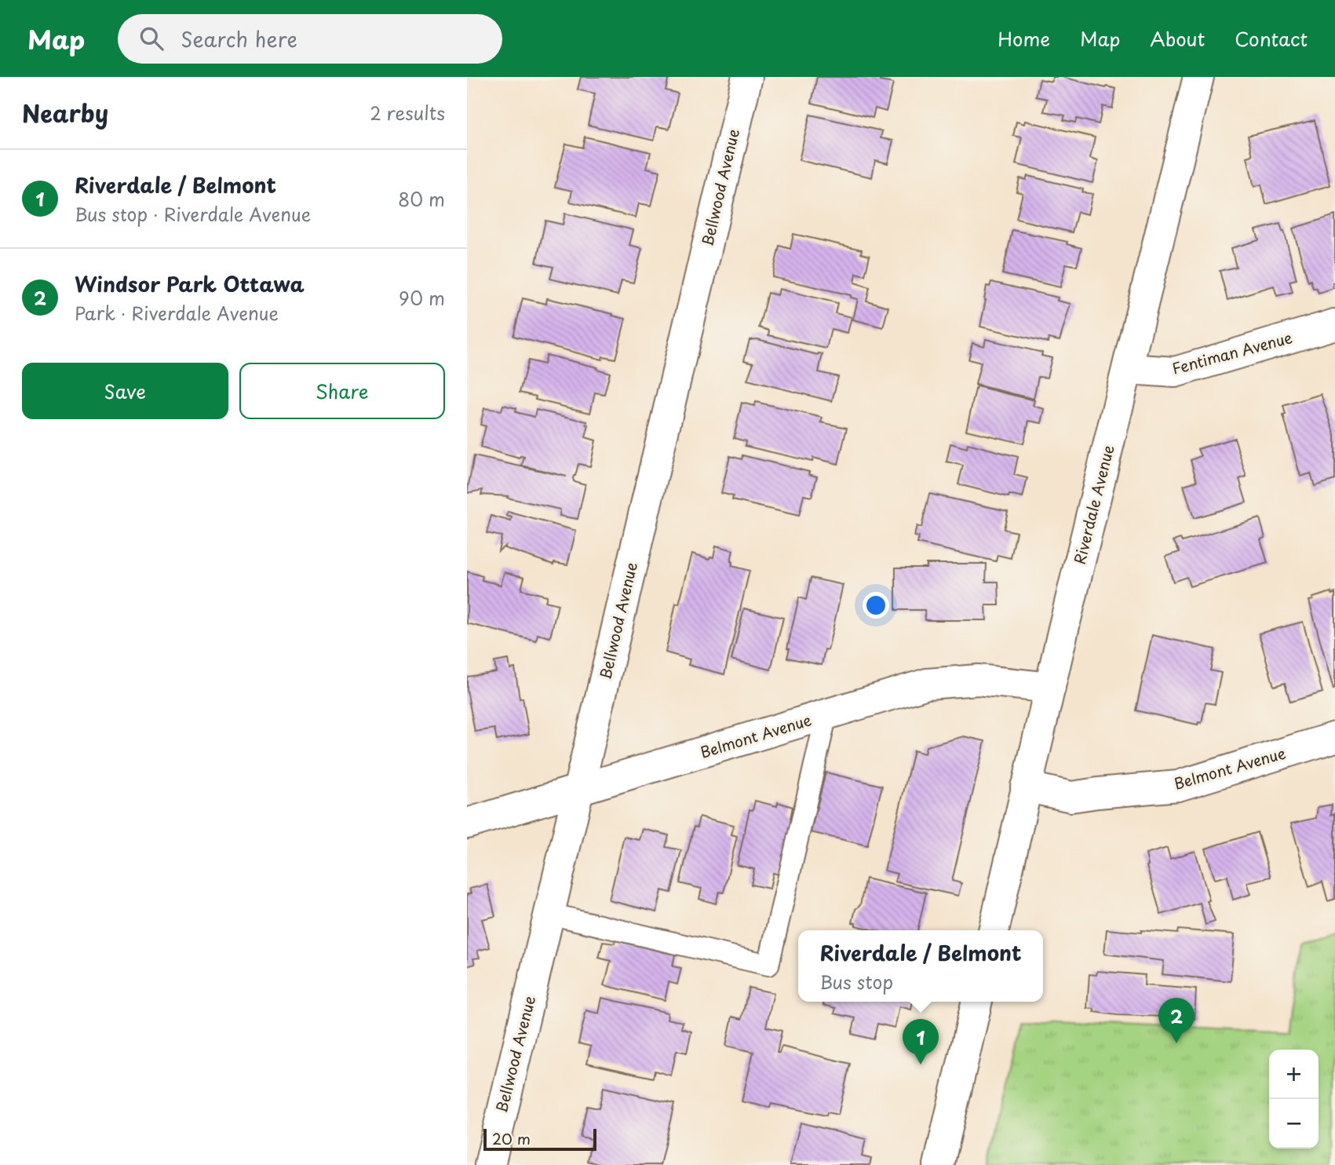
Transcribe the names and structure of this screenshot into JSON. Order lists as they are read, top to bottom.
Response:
{
  "streets": {
    "street": [
      "Bellwood Avenue",
      "Fentiman Avenue",
      "Riverdale Avenue",
      "Belmont Avenue"
    ]
  },
  "crossings": [
    ["Bellwood Avenue", "Belmont Avenue"],
    ["Fentiman Avenue", "Riverdale Avenue"],
    ["Riverdale Avenue", "Belmont Avenue"]
  ],
  "scale_bar": "20 m",
  "page": {
    "header": "Map",
    "search": "Search here",
    "nav": [
      "Home",
      "Map",
      "About",
      "Contact"
    ],
    "heading": ["Nearby", "2 results"],
    "list": [
      {
        "mark": "1",
        "name": "Riverdale / Belmont",
        "note": "Bus stop · Riverdale Avenue",
        "value": "80 m"
      },
      {
        "mark": "2",
        "name": "Windsor Park Ottawa",
        "note": "Park · Riverdale Avenue",
        "value": "90 m"
      }
    ],
    "buttons": ["Save", "Share"],
    "popup": ["Riverdale / Belmont", "Bus stop"],
    "pins": ["2", "1"],
    "map_buttons": ["+", "−"],
    "scale": "20 m"
  }
}
